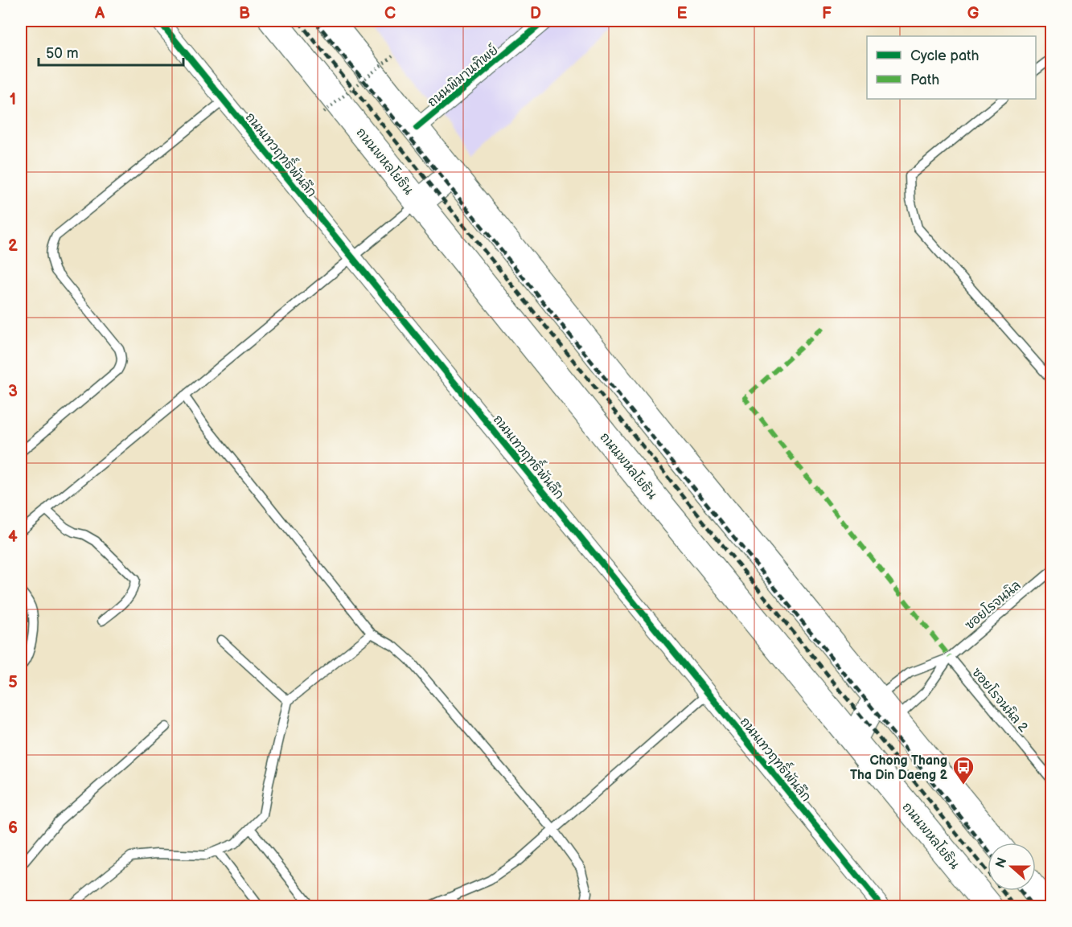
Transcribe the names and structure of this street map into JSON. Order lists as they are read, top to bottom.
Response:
{
  "streets": {
    "main road": ["ถนนพหลโยธิน"],
    "street": ["ถนนพิมานทิพย์", "ถนนเทวฤทธิ์พันลึก"],
    "lane": ["ซอยโรจนนิล", "ซอยโรจนนิล 2"]
  },
  "crossings": [
    ["ซอยโรจนนิล", "ซอยโรจนนิล 2"]
  ],
  "places": {
    "bus stop": ["Chong Thang Tha Din Daeng 2"]
  },
  "legend": ["Cycle path", "Path"],
  "scale_bar": "50 m",
  "north": "left",
  "grid": {
    "columns": [
      "A",
      "B",
      "C",
      "D",
      "E",
      "F",
      "G"
    ],
    "rows": [
      "1",
      "2",
      "3",
      "4",
      "5",
      "6"
    ]
  }
}
